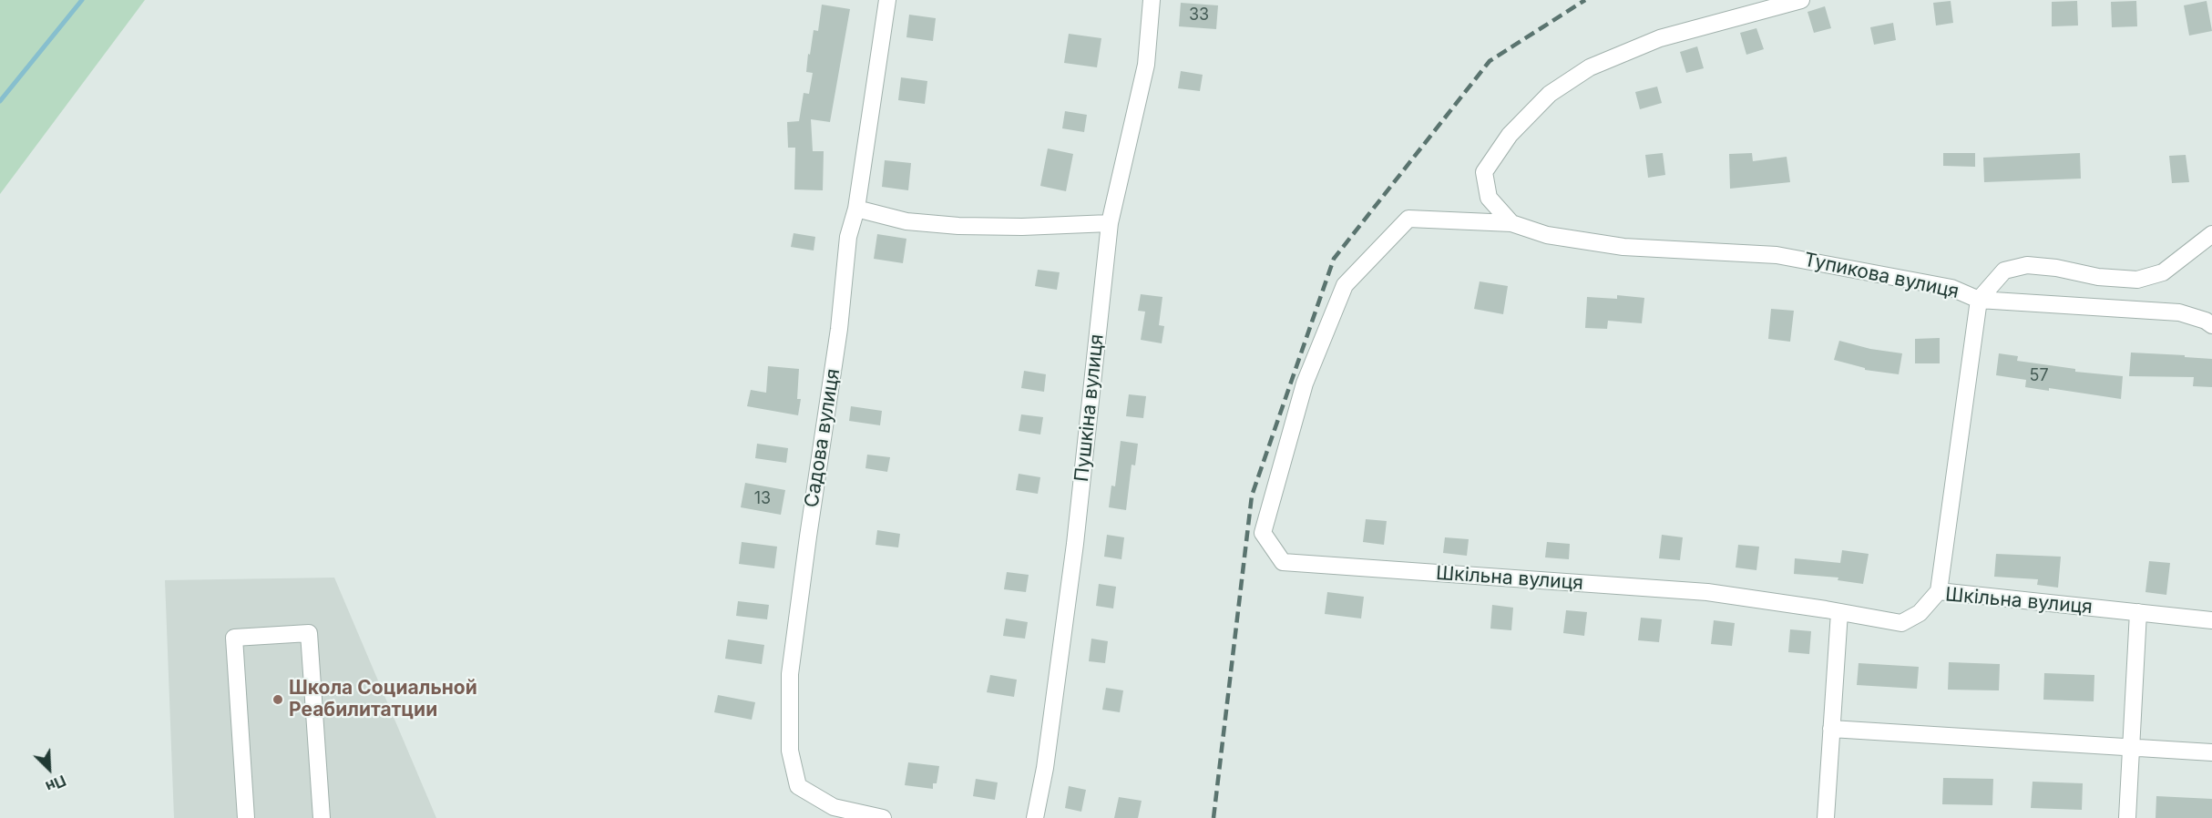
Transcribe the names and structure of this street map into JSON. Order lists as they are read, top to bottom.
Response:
{
  "streets": {
    "street": [
      "Тупикова вулиця",
      "Пушкіна вулиця",
      "Садова вулиця",
      "Шкільна вулиця"
    ]
  },
  "crossings": [
    ["Тупикова вулиця", "Шкільна вулиця"]
  ],
  "places": ["Школа Социальной Реабилитатции"],
  "house_numbers": ["33", "57", "13"],
  "north": "bottom right"
}
